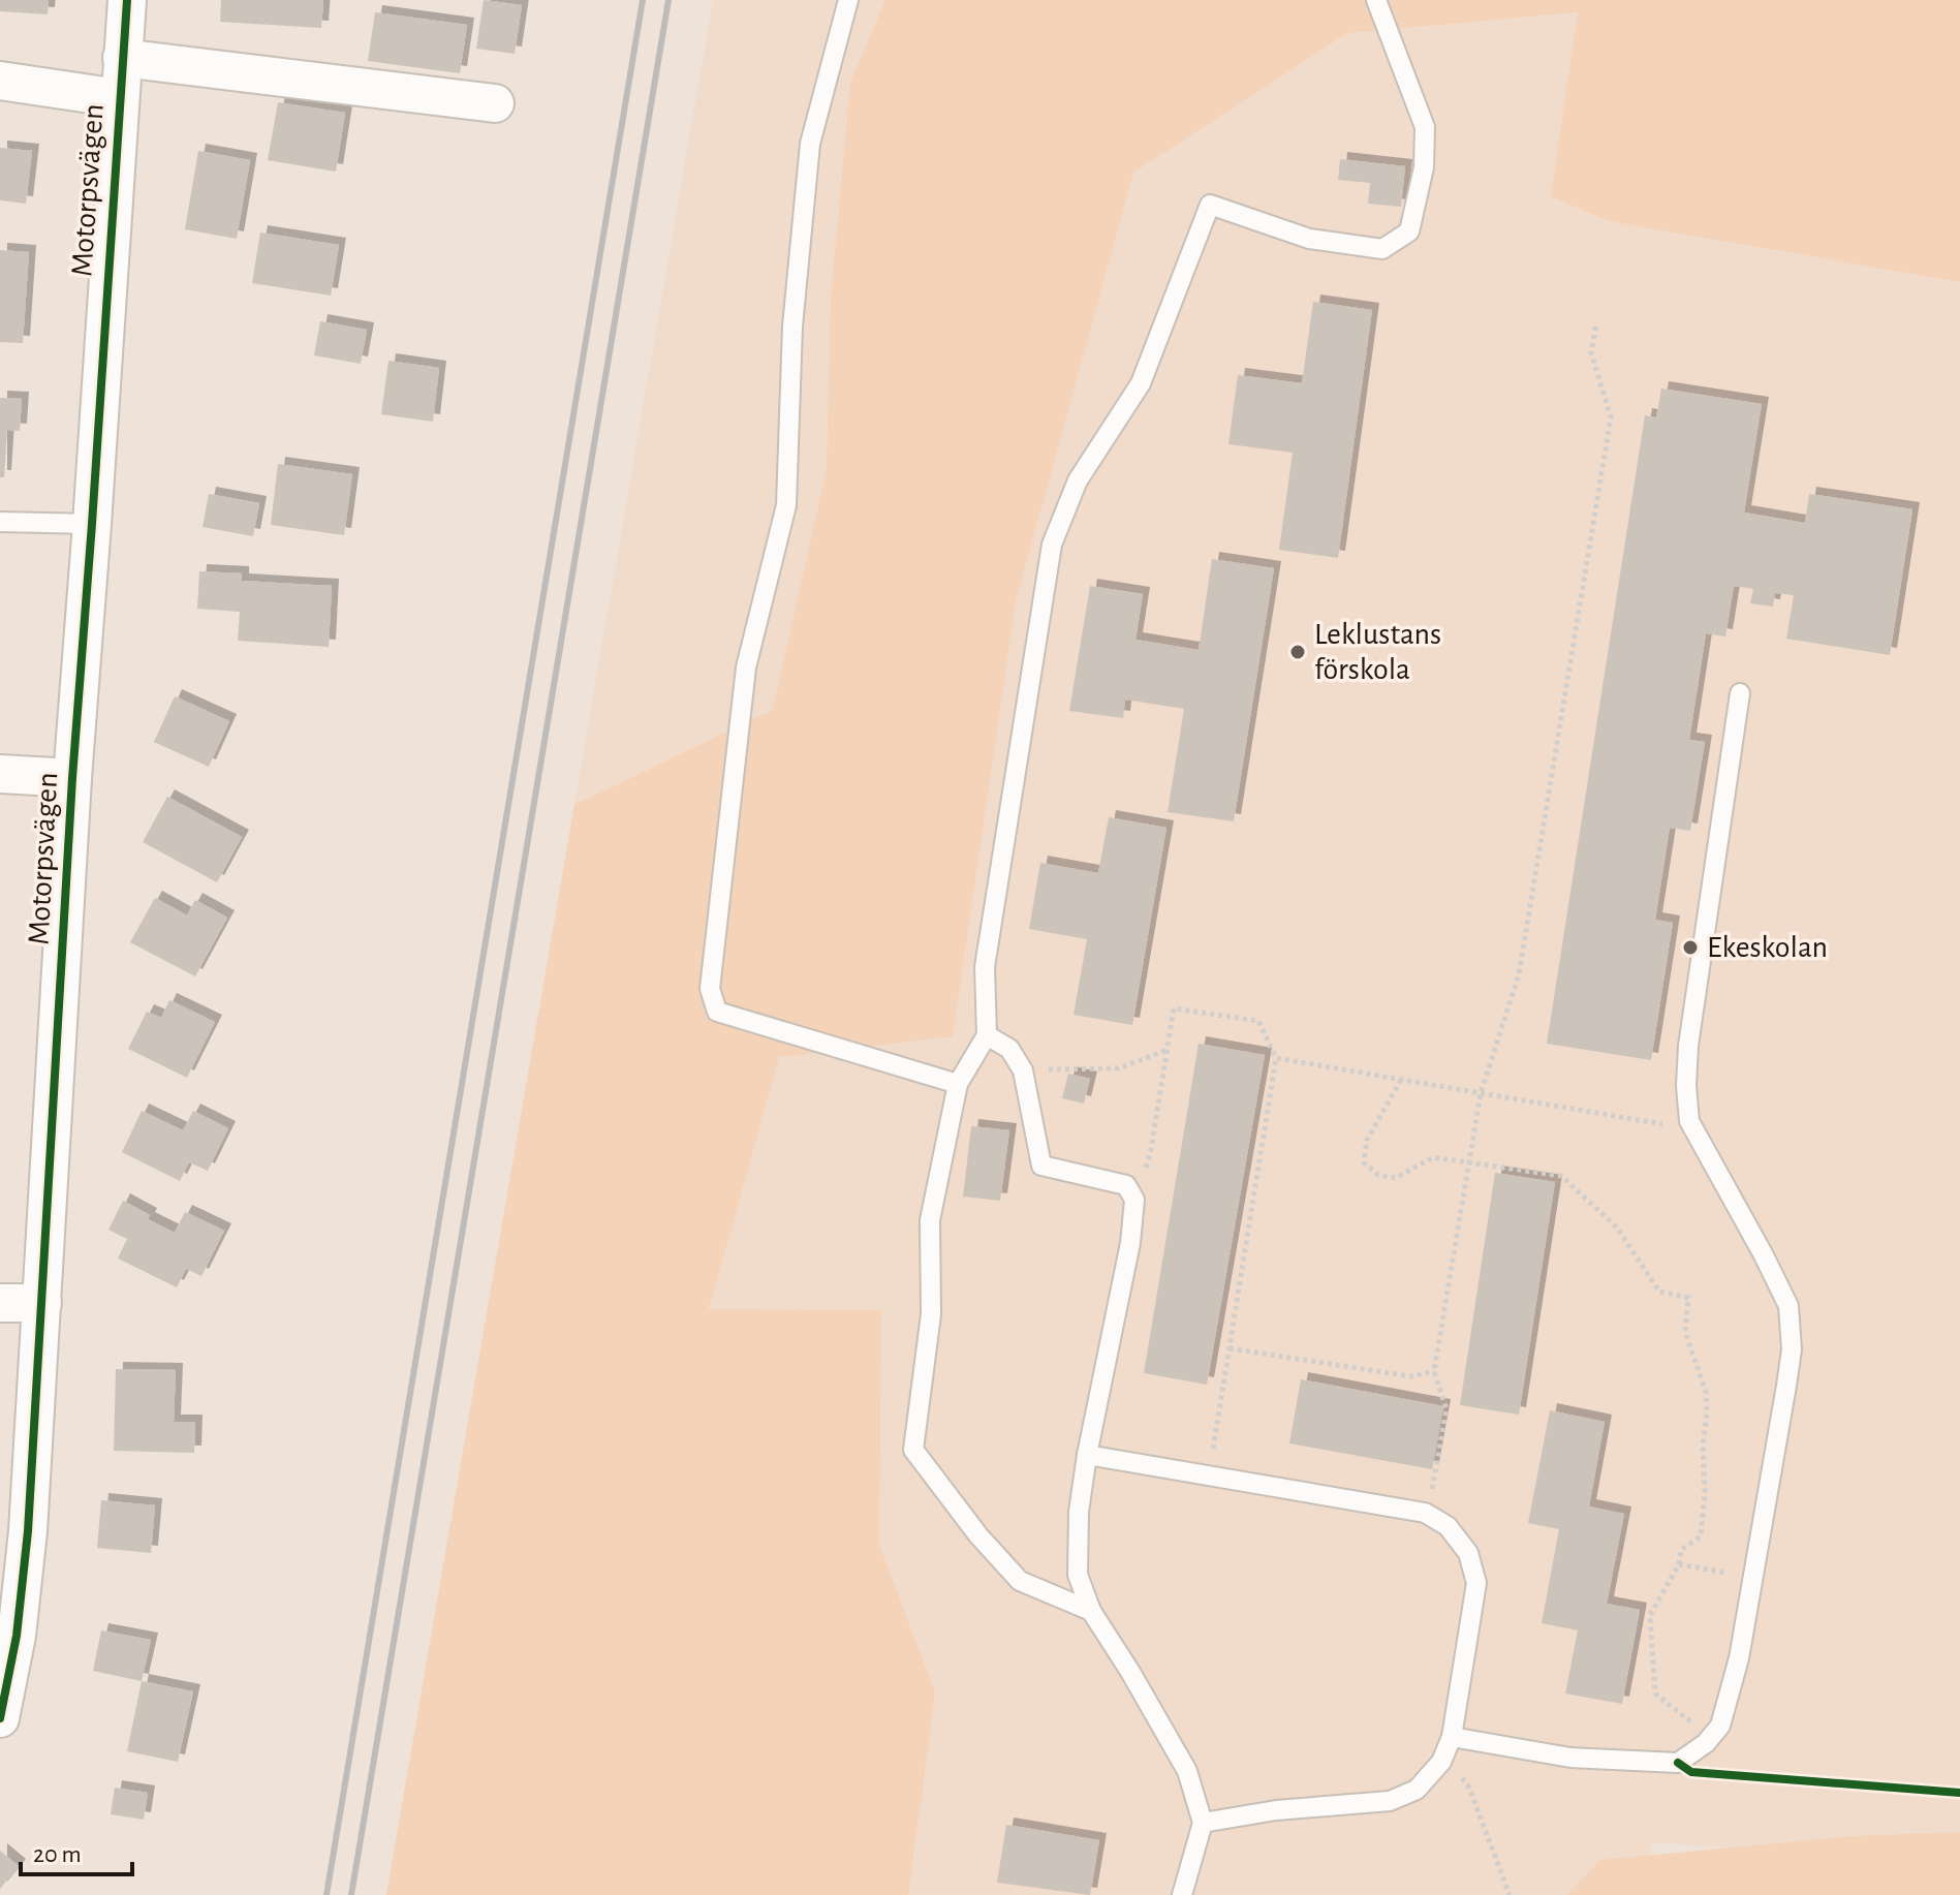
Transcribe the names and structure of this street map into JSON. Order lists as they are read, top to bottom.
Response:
{
  "streets": {
    "street": ["Motorpsvägen"]
  },
  "places": ["Leklustans förskola", "Ekeskolan"],
  "scale_bar": "20 m"
}
